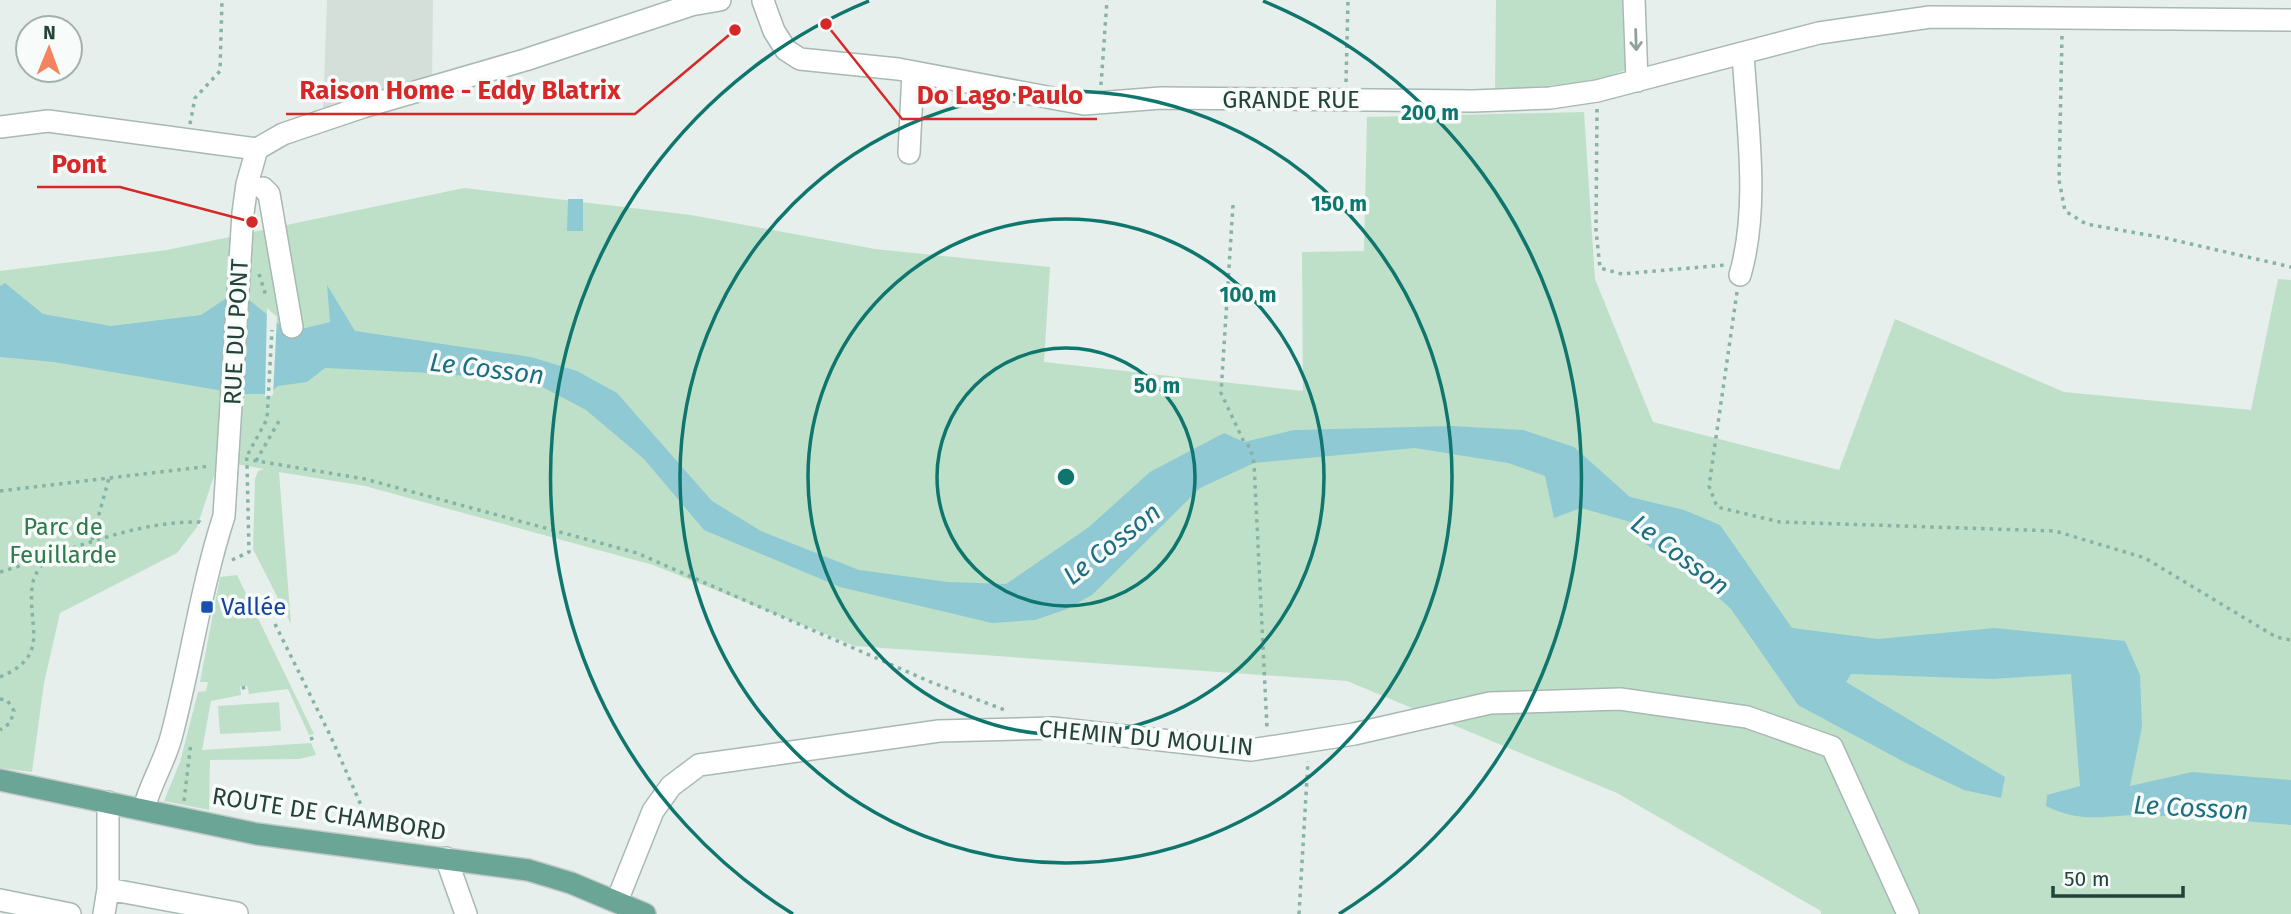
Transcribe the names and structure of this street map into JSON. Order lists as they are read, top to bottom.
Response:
{
  "streets": {
    "main road": ["ROUTE DE CHAMBORD"],
    "street": ["GRANDE RUE", "RUE DU PONT", "CHEMIN DU MOULIN"]
  },
  "crossings": [
    ["RUE DU PONT", "ROUTE DE CHAMBORD"],
    ["CHEMIN DU MOULIN", "ROUTE DE CHAMBORD"]
  ],
  "water": ["Le Cosson"],
  "parks": ["Parc de Feuillarde"],
  "places": {
    "other": ["Do Lago Paulo", "Raison Home - Eddy Blatrix", "Pont"],
    "transit": ["Vallée"]
  },
  "scale_bar": "50 m",
  "north": "top",
  "rings": [
    "200 m",
    "150 m",
    "100 m",
    "50 m"
  ]
}
